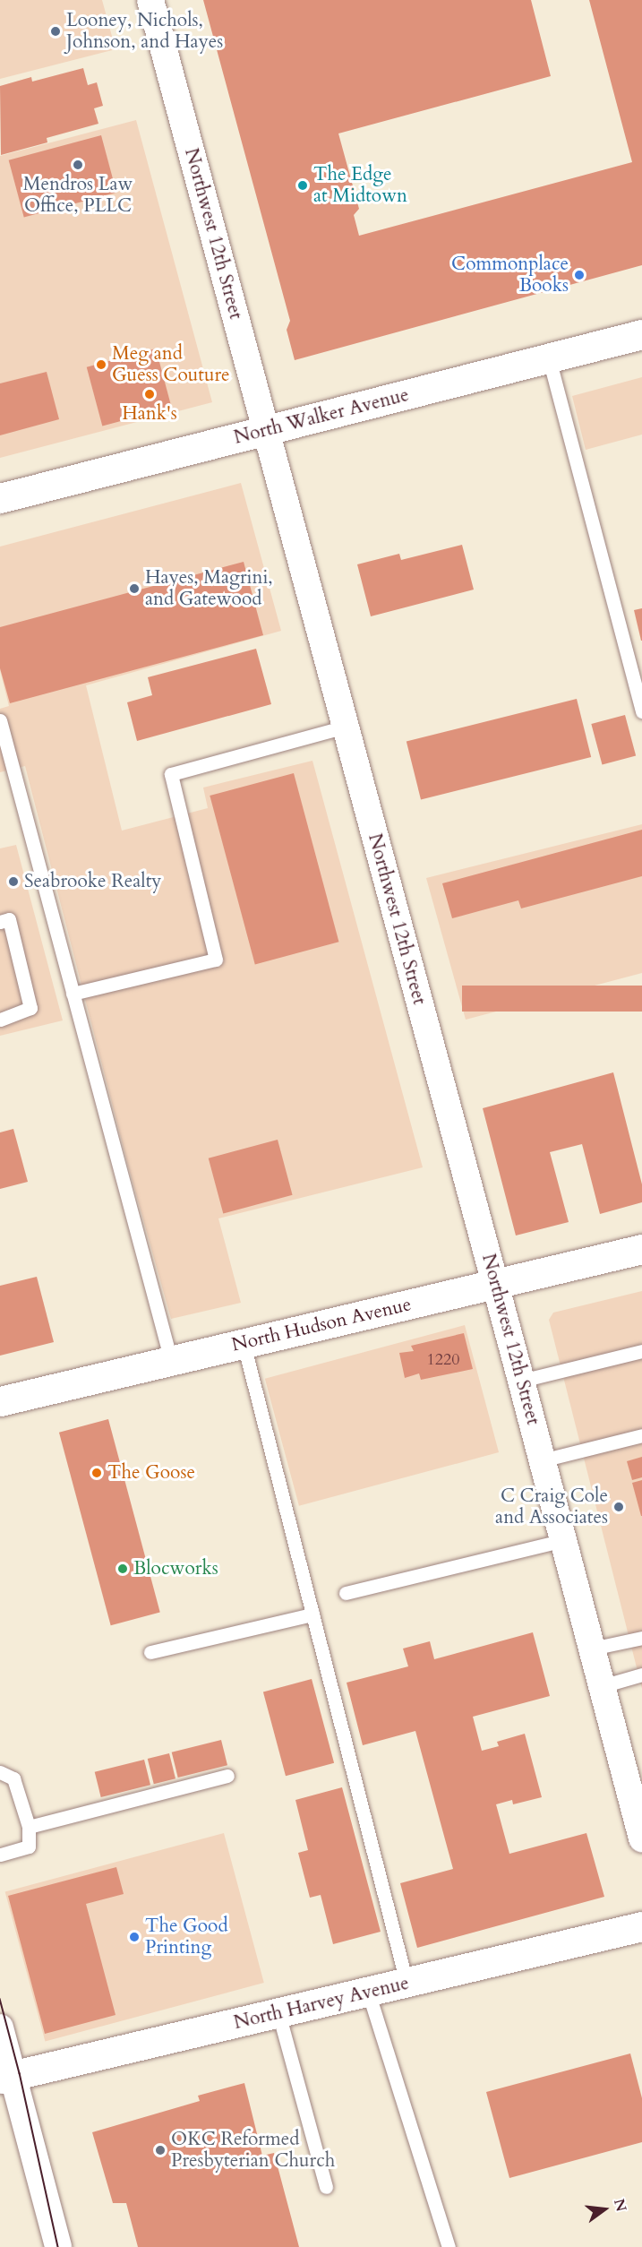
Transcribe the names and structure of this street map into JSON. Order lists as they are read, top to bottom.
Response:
{
  "streets": {
    "street": [
      "Northwest 12th Street",
      "North Walker Avenue",
      "North Hudson Avenue",
      "North Harvey Avenue"
    ]
  },
  "crossings": [
    ["Northwest 12th Street", "North Walker Avenue"],
    ["Northwest 12th Street", "North Hudson Avenue"]
  ],
  "places": [
    "Looney, Nichols, Johnson, and Hayes",
    "Mendros Law Office, PLLC",
    "The Edge at Midtown",
    "Commonplace Books",
    "Meg and Guess Couture",
    "Hank's",
    "Hayes, Magrini, and Gatewood",
    "Seabrooke Realty",
    "The Goose",
    "C Craig Cole and Associates",
    "Blocworks",
    "The Good Printing",
    "OKC Reformed Presbyterian Church"
  ],
  "house_numbers": ["1220"],
  "north": "right"
}
